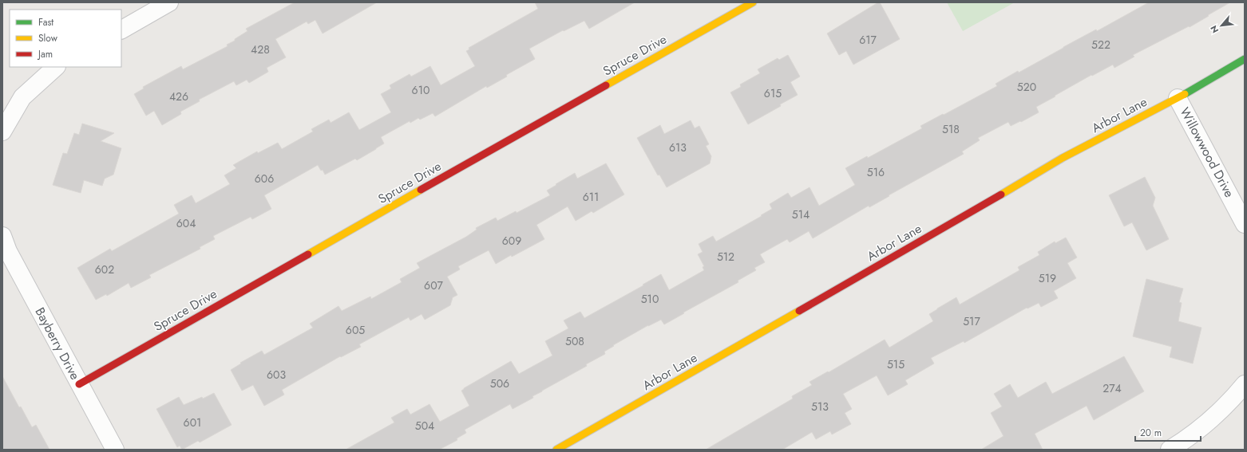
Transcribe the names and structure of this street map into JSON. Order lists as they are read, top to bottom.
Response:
{
  "streets": {
    "street": [
      "Spruce Drive",
      "Arbor Lane",
      "Willowwood Drive",
      "Bayberry Drive"
    ]
  },
  "crossings": [
    ["Spruce Drive", "Bayberry Drive"],
    ["Arbor Lane", "Willowwood Drive"]
  ],
  "house_numbers": [
    "617",
    "522",
    "428",
    "520",
    "610",
    "615",
    "426",
    "518",
    "613",
    "516",
    "606",
    "611",
    "514",
    "604",
    "609",
    "512",
    "602",
    "519",
    "607",
    "510",
    "517",
    "605",
    "508",
    "515",
    "603",
    "506",
    "274",
    "513",
    "601",
    "504"
  ],
  "legend": ["Fast", "Slow", "Jam"],
  "scale_bar": "20 m",
  "north": "bottom left"
}
